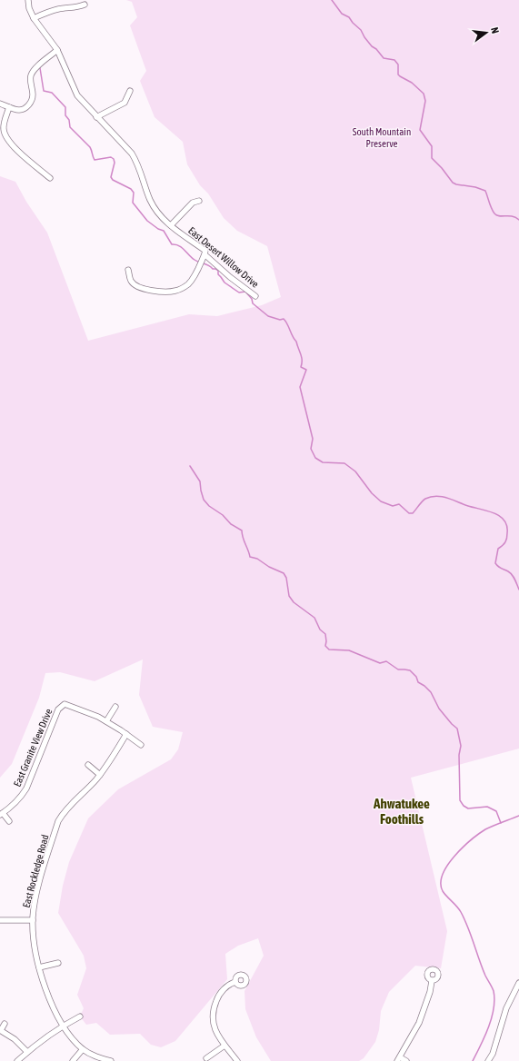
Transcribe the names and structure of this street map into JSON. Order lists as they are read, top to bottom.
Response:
{
  "streets": {
    "street": ["East Desert Willow Drive", "East Granite View Drive", "East Rockledge Road"]
  },
  "districts": ["Ahwatukee Foothills"],
  "parks": ["South Mountain Preserve"],
  "north": "right"
}
